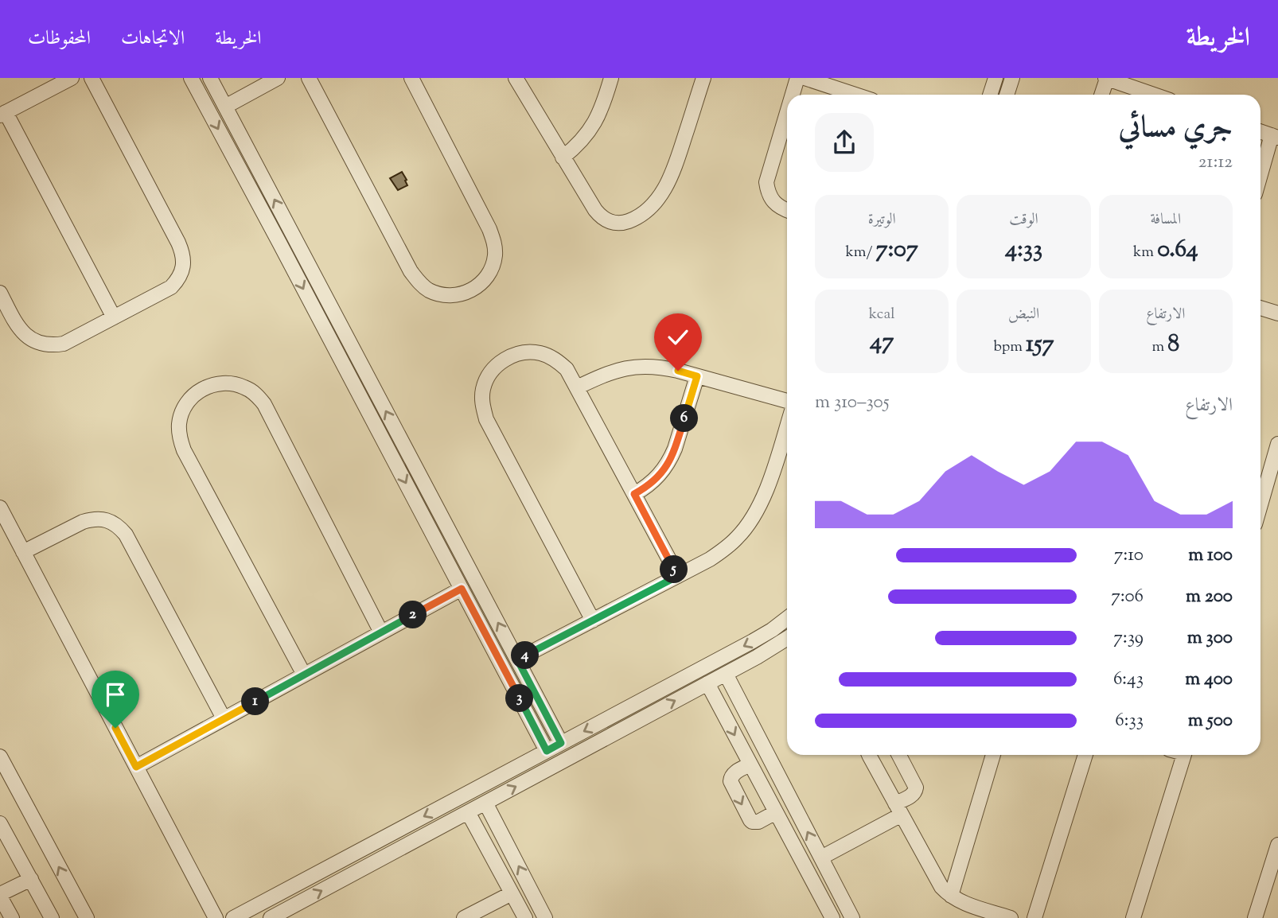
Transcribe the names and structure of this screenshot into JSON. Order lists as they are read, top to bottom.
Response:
{
  "page": {
    "header": "الخريطة",
    "nav": ["الخريطة", "الاتجاهات", "المحفوظات"],
    "heading": ["جري مسائي", "21:12"],
    "stats": [
      ["المسافة", "0.64 km"],
      ["الوقت", "4:33"],
      ["الوتيرة", "7:07 /km"],
      ["الارتفاع", "8 m"],
      ["النبض", "157 bpm"],
      ["kcal", "47"]
    ],
    "chart": ["الارتفاع", "305–310 m"],
    "pins": [
      "6",
      "5",
      "2",
      "4",
      "3",
      "1"
    ],
    "list": [
      {
        "name": "100 m",
        "note": "7:10"
      },
      {
        "name": "200 m",
        "note": "7:06"
      },
      {
        "name": "300 m",
        "note": "7:39"
      },
      {
        "name": "400 m",
        "note": "6:43"
      },
      {
        "name": "500 m",
        "note": "6:33"
      }
    ]
  }
}
